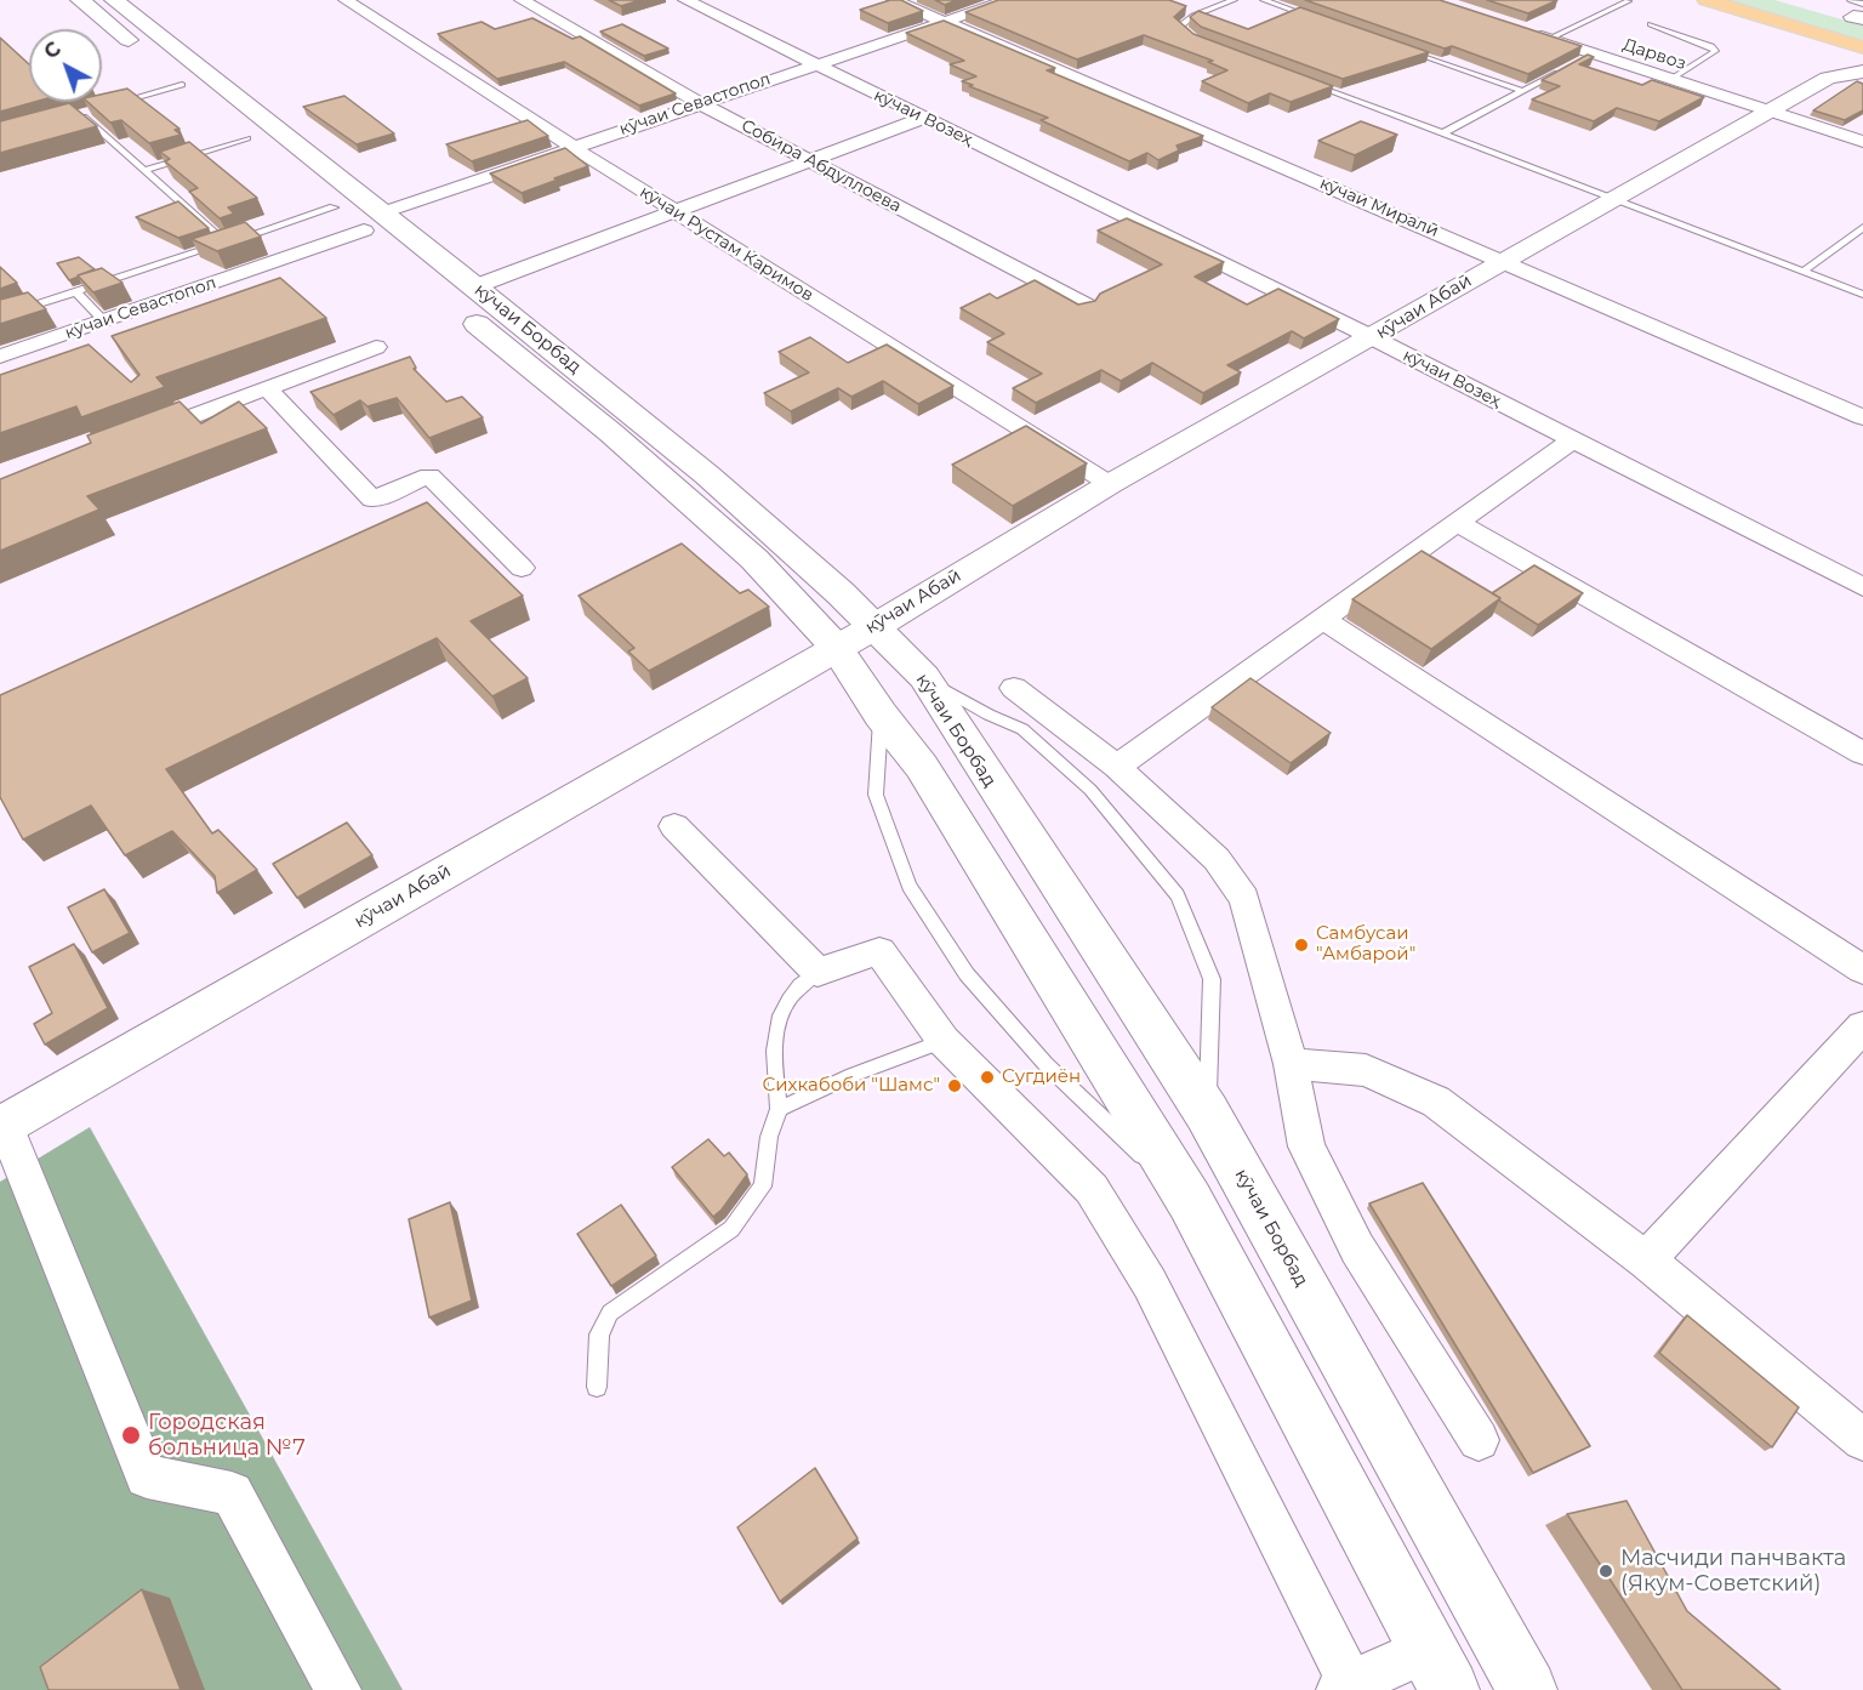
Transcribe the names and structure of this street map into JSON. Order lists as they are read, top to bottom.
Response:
{
  "streets": {
    "main road": ["кӯчаи Борбад"],
    "street": [
      "Дарвоз",
      "кӯчаи Севастопол",
      "кӯчаи Возеҳ",
      "Собира Абдуллоева",
      "кӯчаи Миралӣ",
      "кӯчаи Рустам Каримов",
      "кӯчаи Абаӣ"
    ]
  },
  "crossings": [
    ["Дарвоз", "кӯчаи Абаӣ"],
    ["кӯчаи Севастопол", "кӯчаи Возеҳ"],
    ["кӯчаи Севастопол", "Собира Абдуллоева"],
    ["кӯчаи Севастопол", "кӯчаи Миралӣ"],
    ["кӯчаи Севастопол", "кӯчаи Рустам Каримов"],
    ["кӯчаи Севастопол", "кӯчаи Борбад"],
    ["кӯчаи Возеҳ", "кӯчаи Абаӣ"],
    ["кӯчаи Миралӣ", "кӯчаи Абаӣ"],
    ["кӯчаи Рустам Каримов", "кӯчаи Абаӣ"],
    ["кӯчаи Абаӣ", "кӯчаи Борбад"]
  ],
  "places": [
    "Самбусаи \"Амбарой\"",
    "Сугдиён",
    "Сихкабоби \"Шамс\"",
    "Городская больница №7",
    "Масчиди панчвакта (Якум-Советский)"
  ],
  "north": "top left"
}
